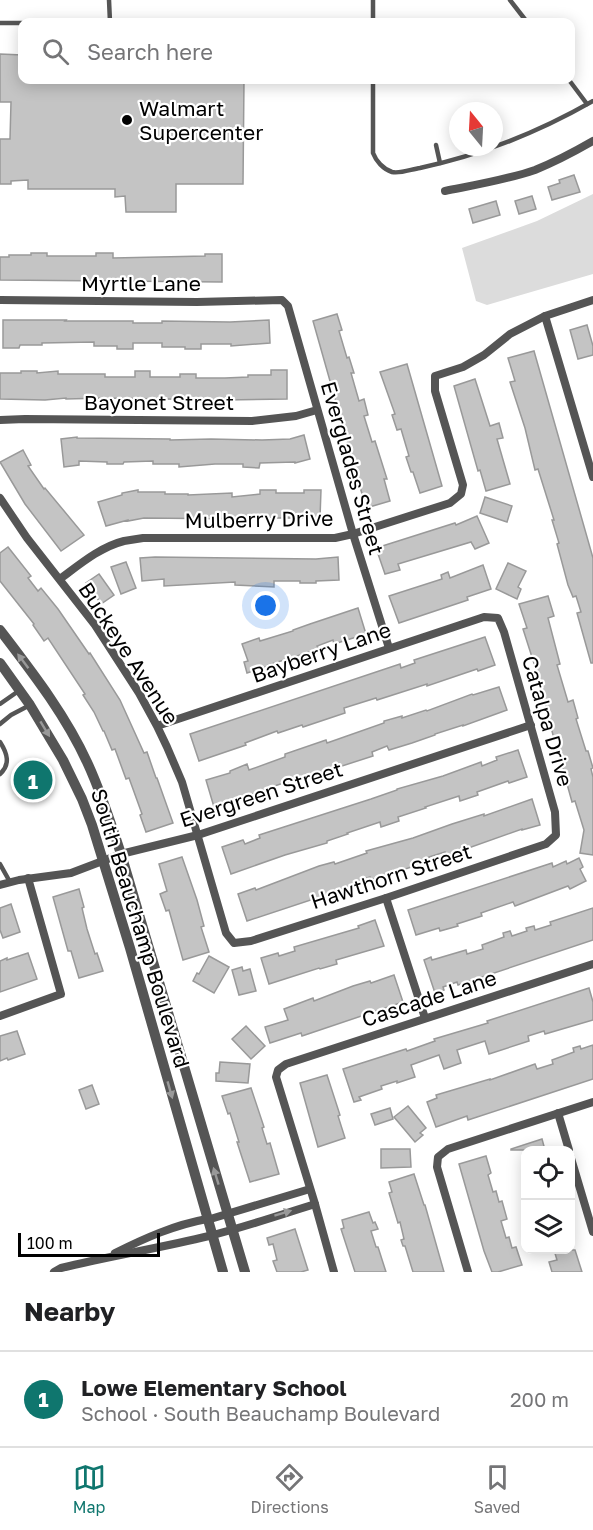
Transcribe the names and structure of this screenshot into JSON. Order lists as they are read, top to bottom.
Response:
{
  "streets": {
    "street": [
      "Myrtle Lane",
      "Bayonet Street",
      "Everglades Street",
      "Mulberry Drive",
      "Bayberry Lane",
      "Buckeye Avenue",
      "Catalpa Drive",
      "Evergreen Street",
      "Hawthorn Street",
      "South Beauchamp Boulevard",
      "Cascade Lane"
    ]
  },
  "crossings": [
    ["Myrtle Lane", "Everglades Street"],
    ["Bayonet Street", "Everglades Street"],
    ["Everglades Street", "Mulberry Drive"],
    ["Everglades Street", "Bayberry Lane"],
    ["Mulberry Drive", "Buckeye Avenue"],
    ["Bayberry Lane", "Buckeye Avenue"],
    ["Bayberry Lane", "Catalpa Drive"],
    ["Buckeye Avenue", "Evergreen Street"],
    ["Buckeye Avenue", "Hawthorn Street"],
    ["Catalpa Drive", "Evergreen Street"],
    ["Catalpa Drive", "Hawthorn Street"],
    ["Evergreen Street", "South Beauchamp Boulevard"]
  ],
  "places": ["Walmart Supercenter"],
  "scale_bar": "100 m",
  "north": "top",
  "page": {
    "search": "Search here",
    "pins": "1",
    "scale": "100 m",
    "heading": "Nearby",
    "list": [
      {
        "mark": "1",
        "name": "Lowe Elementary School",
        "note": "School · South Beauchamp Boulevard",
        "value": "200 m"
      }
    ],
    "nav": ["Map", "Directions", "Saved"]
  }
}
